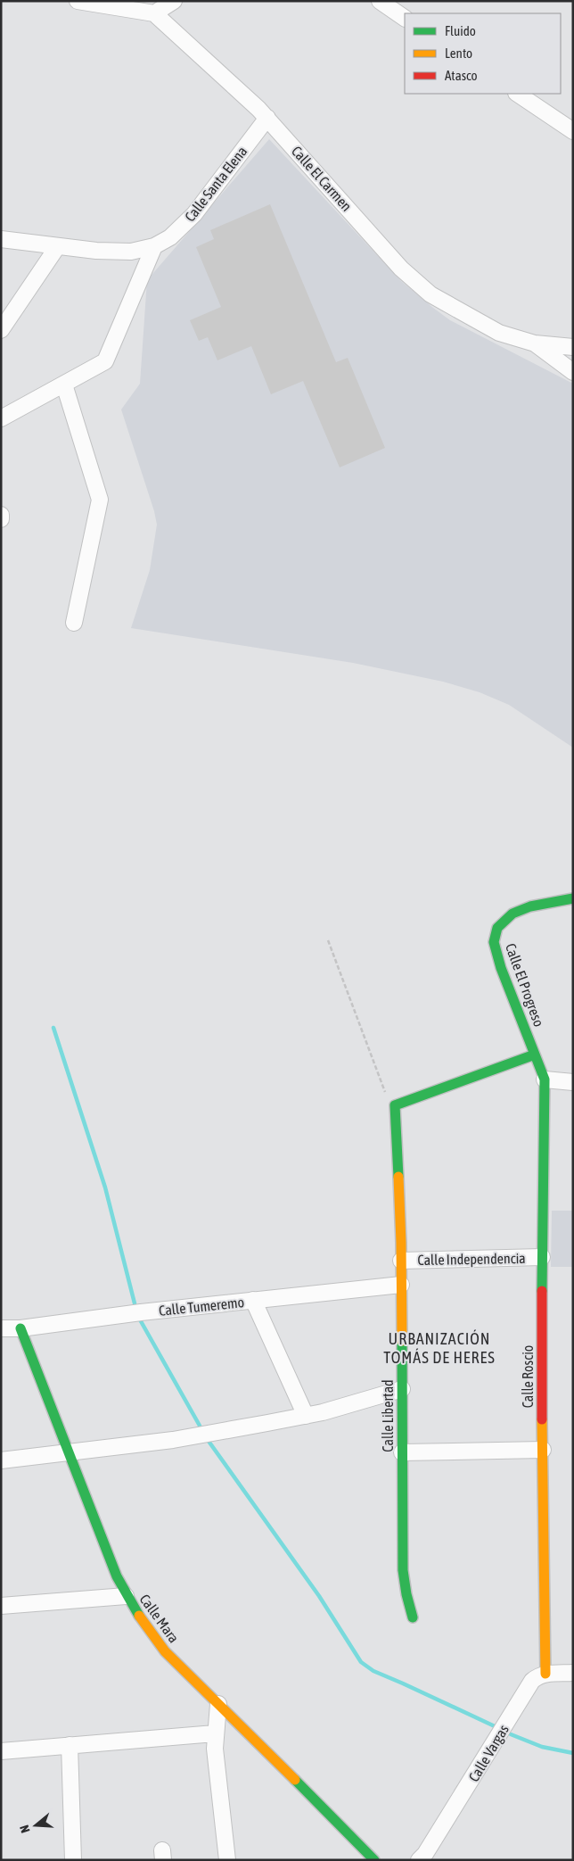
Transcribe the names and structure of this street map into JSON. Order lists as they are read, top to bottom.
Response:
{
  "streets": {
    "street": [
      "Calle El Carmen",
      "Calle Santa Elena",
      "Calle El Progreso",
      "Calle Independencia",
      "Calle Tumeremo",
      "Calle Roscio",
      "Calle Libertad",
      "Calle Mara",
      "Calle Vargas"
    ]
  },
  "crossings": [
    ["Calle El Carmen", "Calle Santa Elena"],
    ["Calle El Progreso", "Calle Roscio"],
    ["Calle Independencia", "Calle Roscio"],
    ["Calle Independencia", "Calle Libertad"],
    ["Calle Tumeremo", "Calle Libertad"],
    ["Calle Tumeremo", "Calle Mara"],
    ["Calle Roscio", "Calle Vargas"]
  ],
  "districts": ["URBANIZACIÓN TOMÁS DE HERES"],
  "legend": ["Fluido", "Lento", "Atasco"],
  "north": "left"
}
